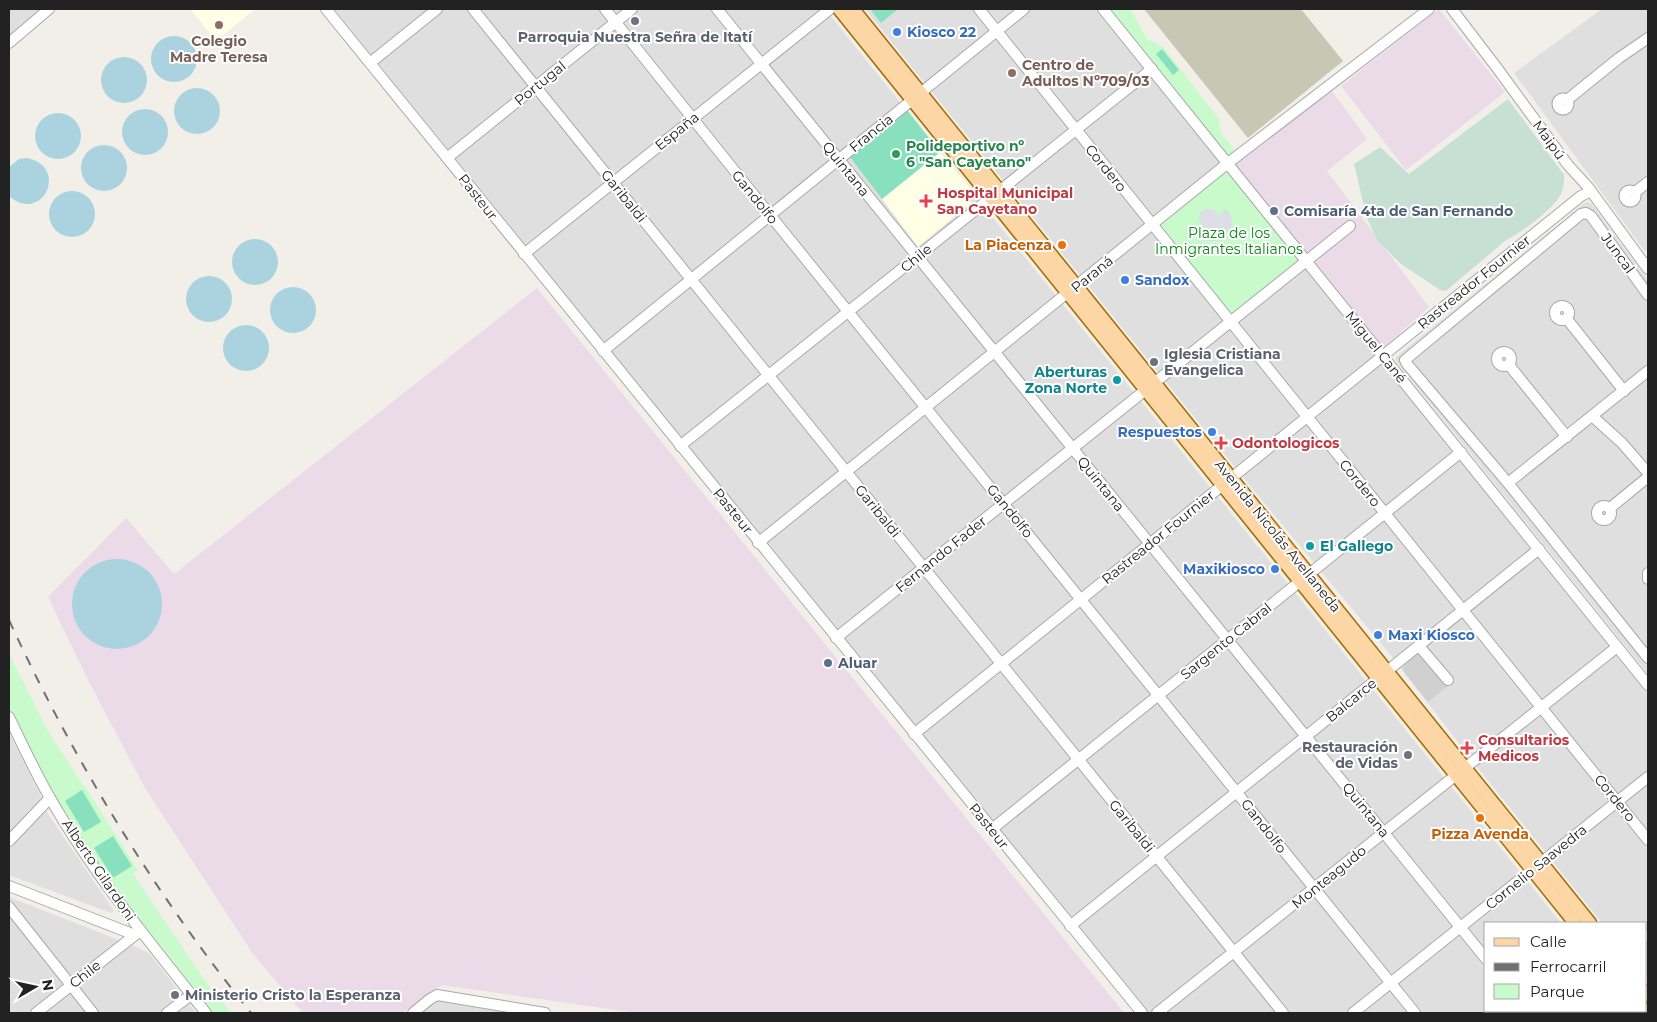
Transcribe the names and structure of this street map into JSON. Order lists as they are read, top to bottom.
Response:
{
  "streets": {
    "main road": ["Avenida Nicolás Avellaneda"],
    "street": [
      "Portugal",
      "España",
      "Francia",
      "Maipú",
      "Cordero",
      "Quintana",
      "Garibaldi",
      "Pasteur",
      "Gandolfo",
      "Juncal",
      "Chile",
      "Paraná",
      "Rastreador Fournier",
      "Miguel Cané",
      "Fernando Fader",
      "Sargento Cabral",
      "Balcarce",
      "Cornelio Saavedra",
      "Alberto Gilardoni",
      "Monteagudo"
    ]
  },
  "crossings": [
    ["Portugal", "Garibaldi"],
    ["Portugal", "Pasteur"],
    ["Portugal", "Gandolfo"],
    ["España", "Quintana"],
    ["España", "Garibaldi"],
    ["España", "Pasteur"],
    ["España", "Gandolfo"],
    ["Francia", "Cordero"],
    ["Francia", "Quintana"],
    ["Francia", "Garibaldi"],
    ["Francia", "Pasteur"],
    ["Francia", "Gandolfo"],
    ["Francia", "Avenida Nicolás Avellaneda"],
    ["Maipú", "Rastreador Fournier"],
    ["Cordero", "Chile"],
    ["Cordero", "Paraná"],
    ["Cordero", "Rastreador Fournier"],
    ["Cordero", "Fernando Fader"],
    ["Cordero", "Sargento Cabral"],
    ["Cordero", "Balcarce"],
    ["Cordero", "Cornelio Saavedra"],
    ["Cordero", "Monteagudo"],
    ["Quintana", "Chile"],
    ["Quintana", "Paraná"],
    ["Quintana", "Rastreador Fournier"],
    ["Quintana", "Fernando Fader"],
    ["Quintana", "Sargento Cabral"],
    ["Quintana", "Balcarce"],
    ["Quintana", "Cornelio Saavedra"],
    ["Quintana", "Monteagudo"],
    ["Garibaldi", "Chile"],
    ["Garibaldi", "Paraná"],
    ["Garibaldi", "Rastreador Fournier"],
    ["Garibaldi", "Fernando Fader"],
    ["Garibaldi", "Sargento Cabral"],
    ["Garibaldi", "Balcarce"],
    ["Garibaldi", "Monteagudo"],
    ["Pasteur", "Chile"],
    ["Pasteur", "Paraná"],
    ["Pasteur", "Rastreador Fournier"],
    ["Pasteur", "Fernando Fader"],
    ["Pasteur", "Sargento Cabral"],
    ["Pasteur", "Balcarce"],
    ["Gandolfo", "Chile"],
    ["Gandolfo", "Paraná"],
    ["Gandolfo", "Rastreador Fournier"],
    ["Gandolfo", "Fernando Fader"],
    ["Gandolfo", "Sargento Cabral"],
    ["Gandolfo", "Balcarce"],
    ["Gandolfo", "Cornelio Saavedra"],
    ["Gandolfo", "Monteagudo"],
    ["Chile", "Miguel Cané"],
    ["Chile", "Avenida Nicolás Avellaneda"],
    ["Chile", "Alberto Gilardoni"],
    ["Paraná", "Miguel Cané"],
    ["Paraná", "Avenida Nicolás Avellaneda"],
    ["Rastreador Fournier", "Miguel Cané"],
    ["Rastreador Fournier", "Avenida Nicolás Avellaneda"],
    ["Miguel Cané", "Fernando Fader"],
    ["Miguel Cané", "Sargento Cabral"],
    ["Miguel Cané", "Balcarce"],
    ["Miguel Cané", "Monteagudo"],
    ["Avenida Nicolás Avellaneda", "Fernando Fader"],
    ["Avenida Nicolás Avellaneda", "Sargento Cabral"],
    ["Avenida Nicolás Avellaneda", "Balcarce"],
    ["Avenida Nicolás Avellaneda", "Cornelio Saavedra"],
    ["Avenida Nicolás Avellaneda", "Monteagudo"]
  ],
  "parks": ["Plaza de los Inmigrantes Italianos"],
  "places": {
    "other": [
      "Parroquia Nuestra Señra de Itatí",
      "Colegio Madre Teresa",
      "Kiosco 22",
      "Centro de Adultos Nº709/03",
      "Polideportivo nº 6 \"San Cayetano\"",
      "Comisaría 4ta de San Fernando",
      "La Piacenza",
      "Sandox",
      "Iglesia Cristiana Evangelica",
      "Aberturas Zona Norte",
      "Respuestos",
      "El Gallego",
      "Maxikiosco",
      "Maxi Kiosco",
      "Aluar",
      "Restauración de Vidas",
      "Pizza Avenda",
      "Ministerio Cristo la Esperanza"
    ],
    "health": ["Hospital Municipal San Cayetano", "Odontologicos", "Consultarios Medicos"]
  },
  "legend": ["Calle", "Ferrocarril", "Parque"],
  "north": "right"
}
